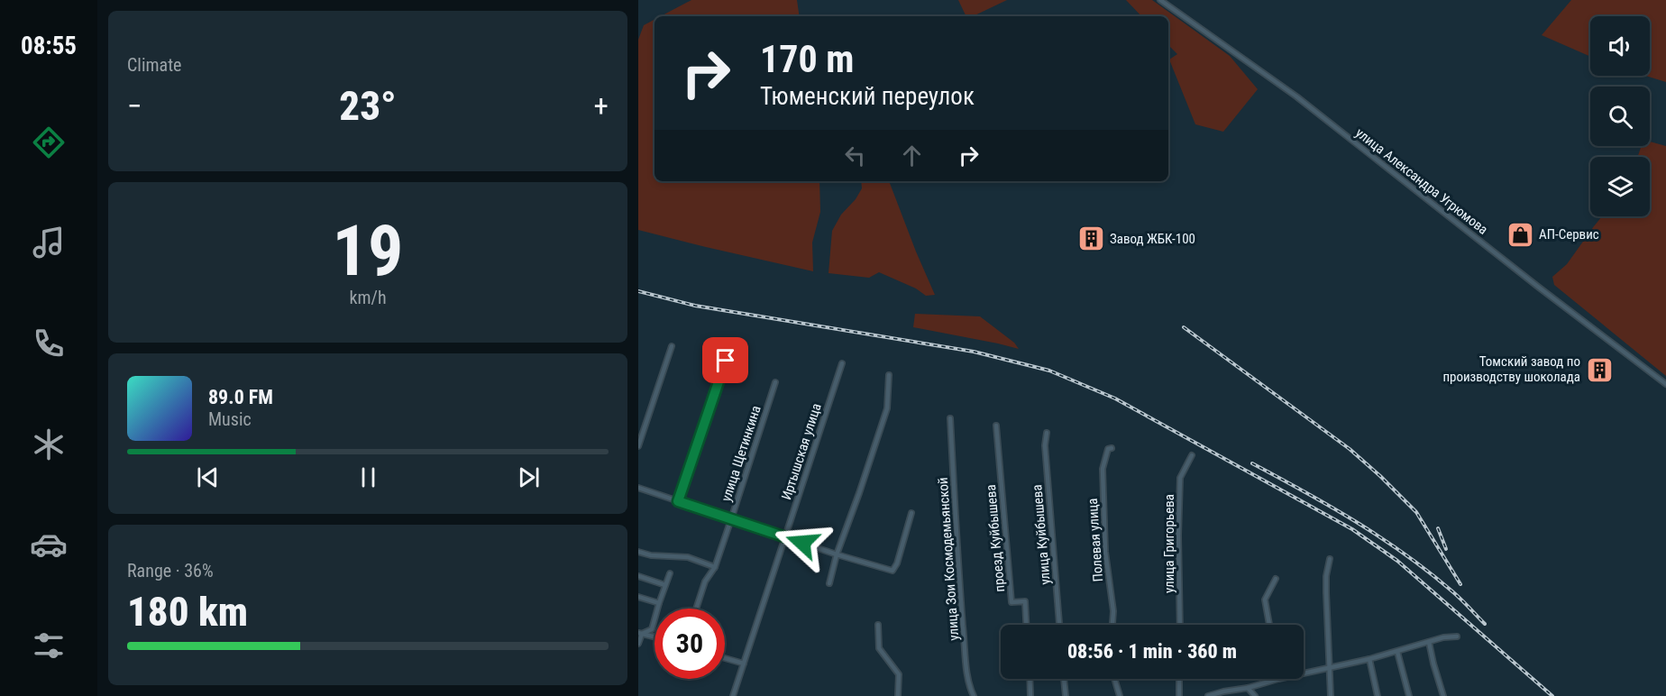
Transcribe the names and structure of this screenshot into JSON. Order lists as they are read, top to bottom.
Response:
{
  "streets": {
    "street": [
      "улица Александра Угрюмова",
      "Иртышская улица",
      "улица Щетинкина",
      "улица Куйбышева",
      "проезд Куйбышева",
      "Полевая улица",
      "улица Григорьева",
      "улица Зои Космодемьянской"
    ]
  },
  "places": {
    "shop": ["АП-Сервис"],
    "building": ["Завод ЖБК-100", "Томский завод по производству шоколада"]
  },
  "page": {
    "tabs": "08:55",
    "tile": [
      "Climate",
      ["19", "km/h"],
      ["Range · 36%", "180 km"]
    ],
    "turn": ["170 m", "Тюменский переулок"],
    "heat": ["−", "23°", "+"],
    "song": ["89.0 FM", "Music"],
    "limit": "30",
    "trip": "08:56 · 1 min · 360 m"
  }
}
